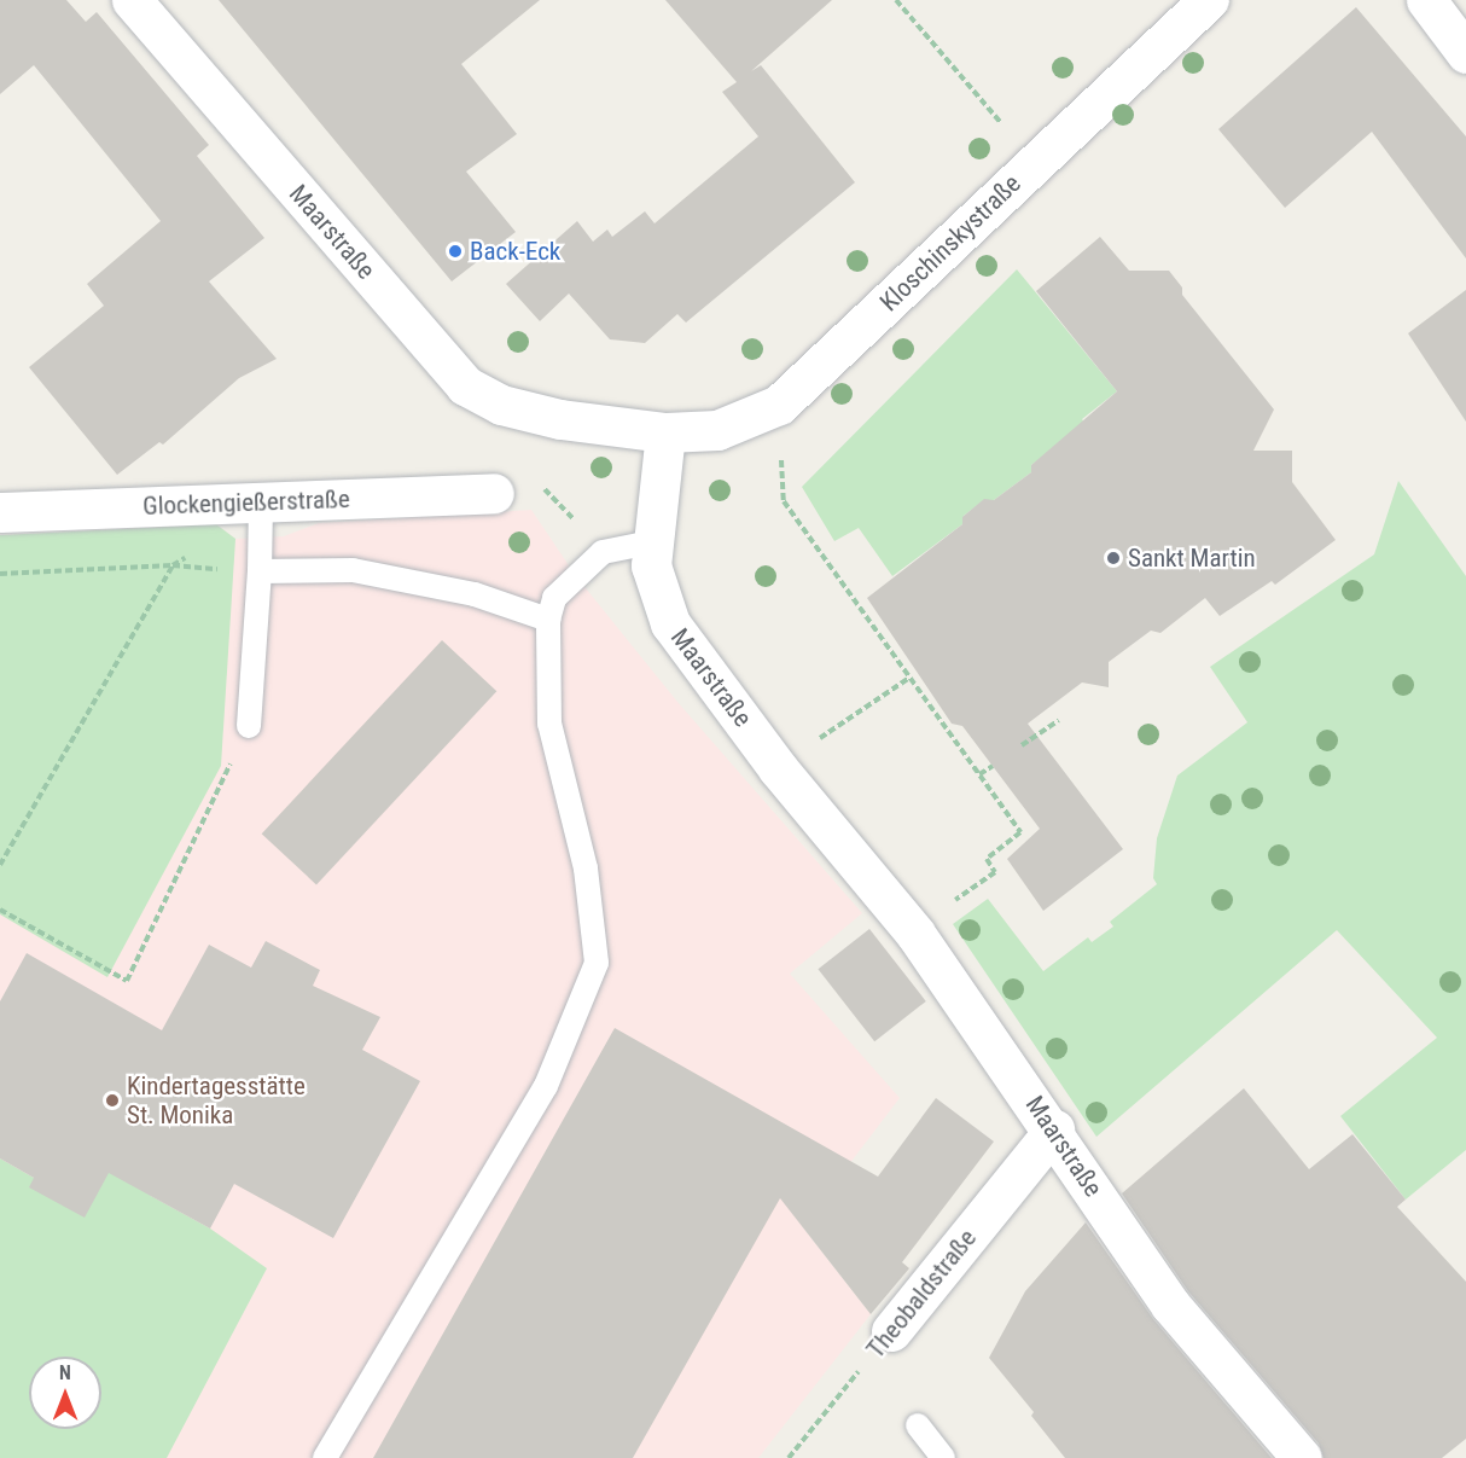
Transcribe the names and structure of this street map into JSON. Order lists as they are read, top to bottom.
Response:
{
  "streets": {
    "street": [
      "Maarstraße",
      "Kloschinskystraße",
      "Glockengießerstraße",
      "Theobaldstraße"
    ]
  },
  "crossings": [
    ["Maarstraße", "Kloschinskystraße"],
    ["Maarstraße", "Theobaldstraße"]
  ],
  "places": ["Back-Eck", "Sankt Martin", "Kindertagesstätte St. Monika"],
  "north": "top"
}
